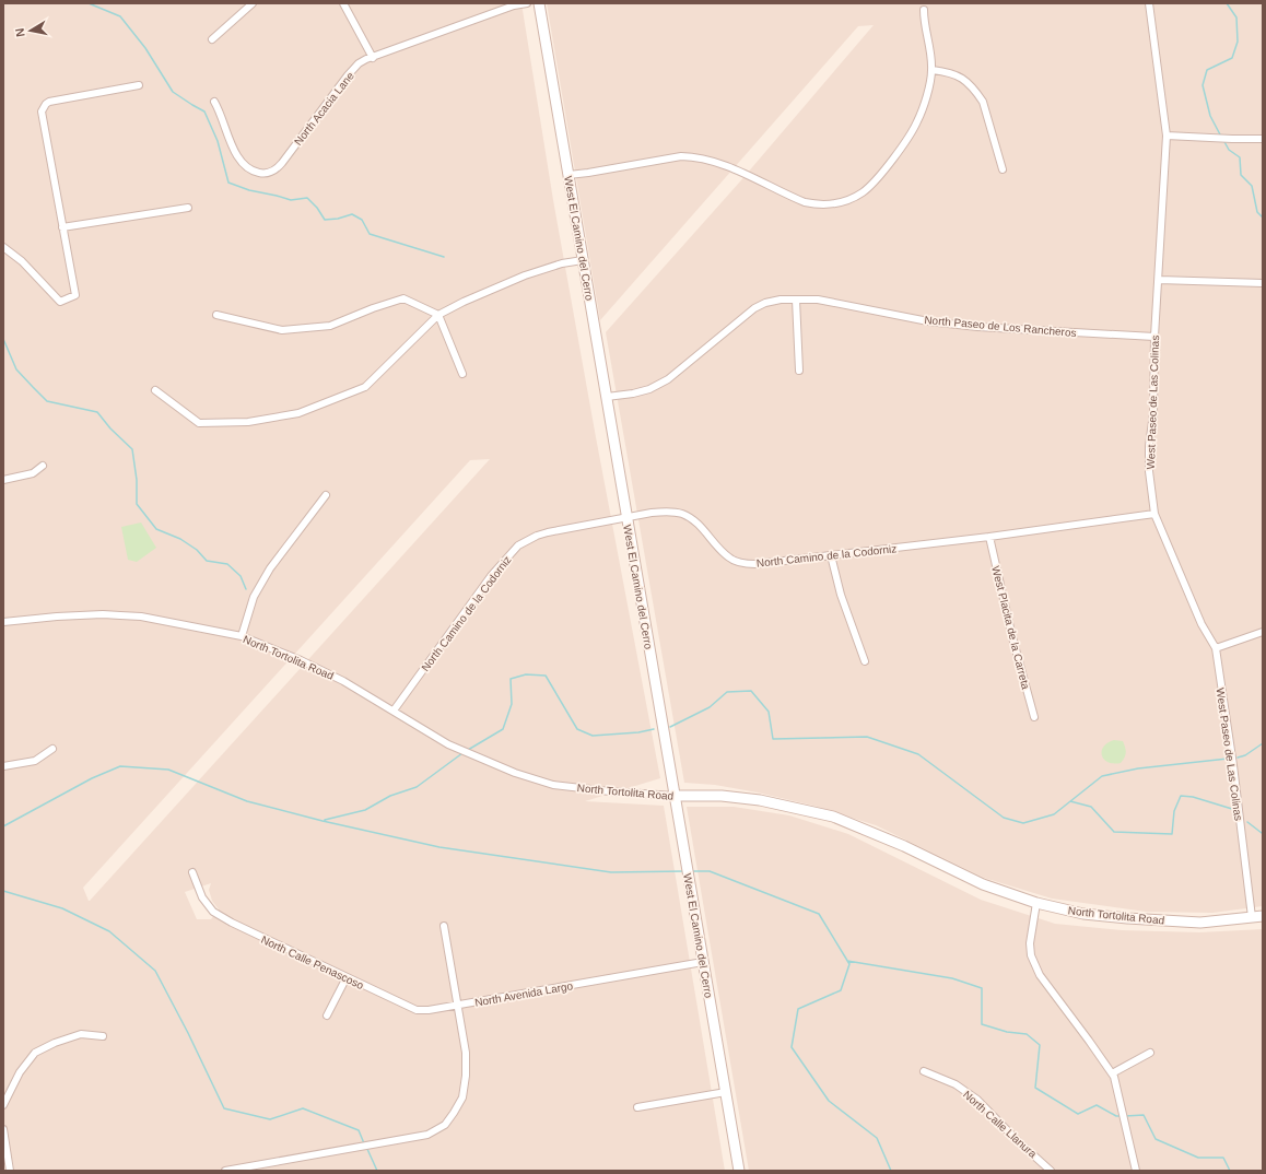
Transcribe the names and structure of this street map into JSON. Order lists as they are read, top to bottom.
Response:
{
  "streets": {
    "street": [
      "North Acacia Lane",
      "West El Camino del Cerro",
      "North Paseo de Los Rancheros",
      "West Paseo de Las Colinas",
      "North Camino de la Codorniz",
      "West Placita de la Carreta",
      "North Tortolita Road",
      "North Calle Penascoso",
      "North Avenida Largo",
      "North Calle Llanura"
    ]
  },
  "crossings": [
    ["West El Camino del Cerro", "North Paseo de Los Rancheros"],
    ["West El Camino del Cerro", "North Camino de la Codorniz"],
    ["West El Camino del Cerro", "North Tortolita Road"],
    ["West El Camino del Cerro", "North Avenida Largo"],
    ["North Paseo de Los Rancheros", "West Paseo de Las Colinas"],
    ["West Paseo de Las Colinas", "North Camino de la Codorniz"],
    ["West Paseo de Las Colinas", "North Tortolita Road"],
    ["North Camino de la Codorniz", "West Placita de la Carreta"],
    ["North Camino de la Codorniz", "North Tortolita Road"],
    ["North Calle Penascoso", "North Avenida Largo"]
  ],
  "north": "left"
}
